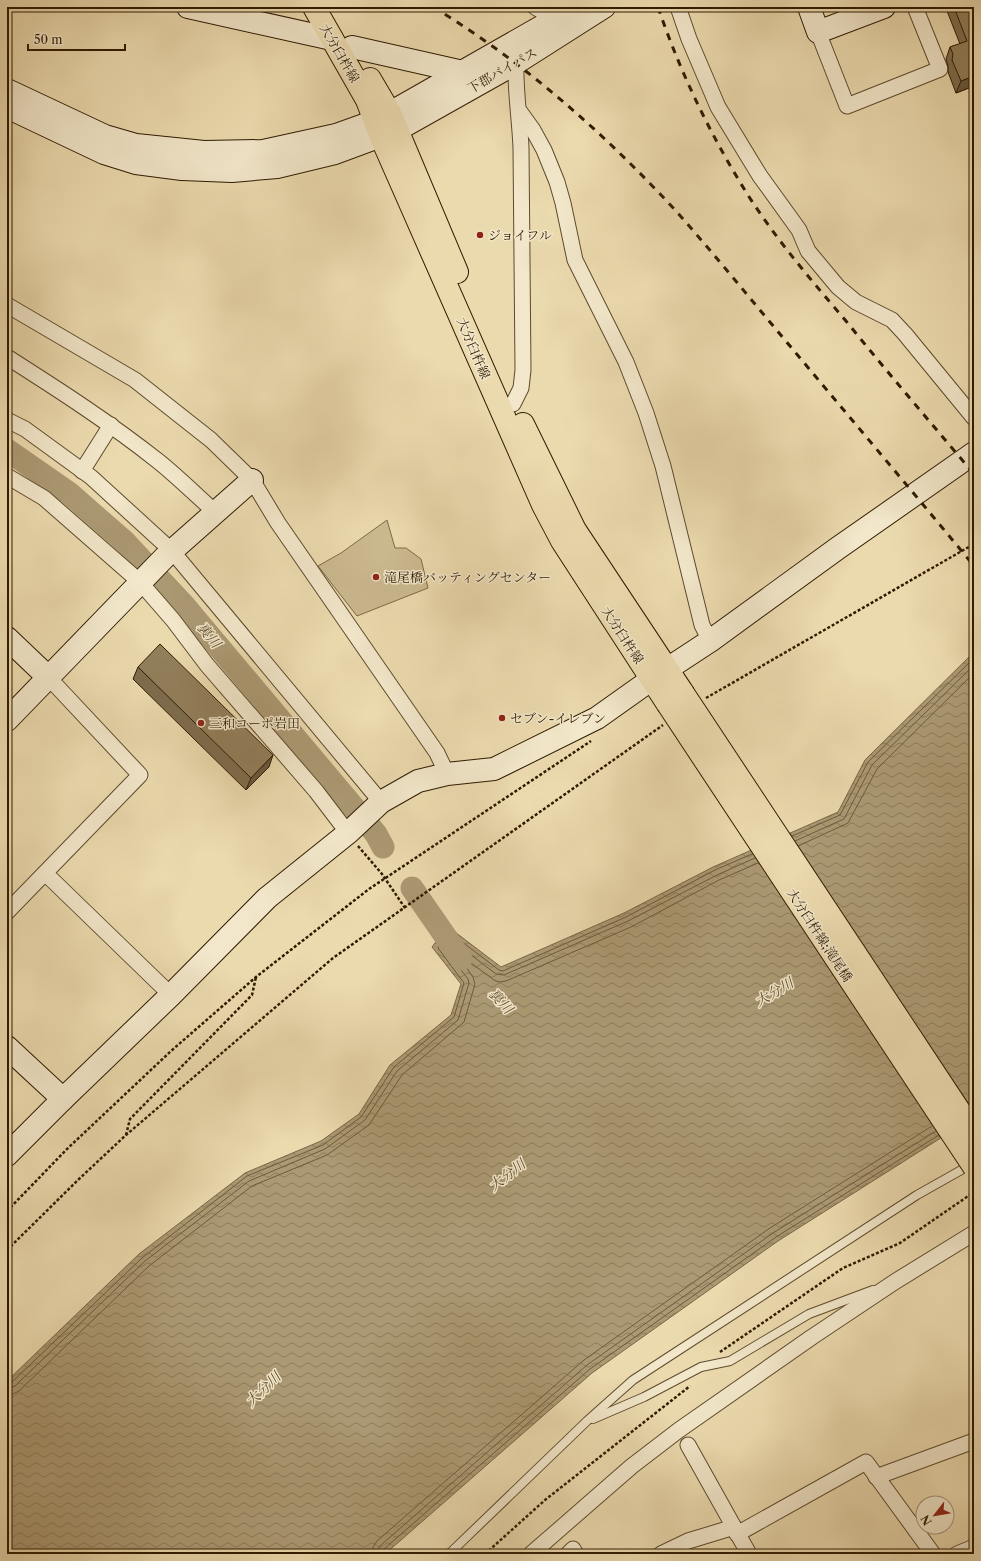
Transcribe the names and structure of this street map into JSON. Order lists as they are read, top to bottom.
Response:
{
  "streets": {
    "main road": ["大分臼杵線", "大分臼杵線;滝尾橋"],
    "street": ["下郡バイパス"]
  },
  "crossings": [
    ["大分臼杵線", "下郡バイパス"]
  ],
  "water": ["裏川", "大分川"],
  "places": [
    "ジョイフル",
    "滝尾橋バッティングセンター",
    "セブン-イレブン",
    "三和コーポ岩田"
  ],
  "scale_bar": "50 m",
  "north": "bottom left"
}
